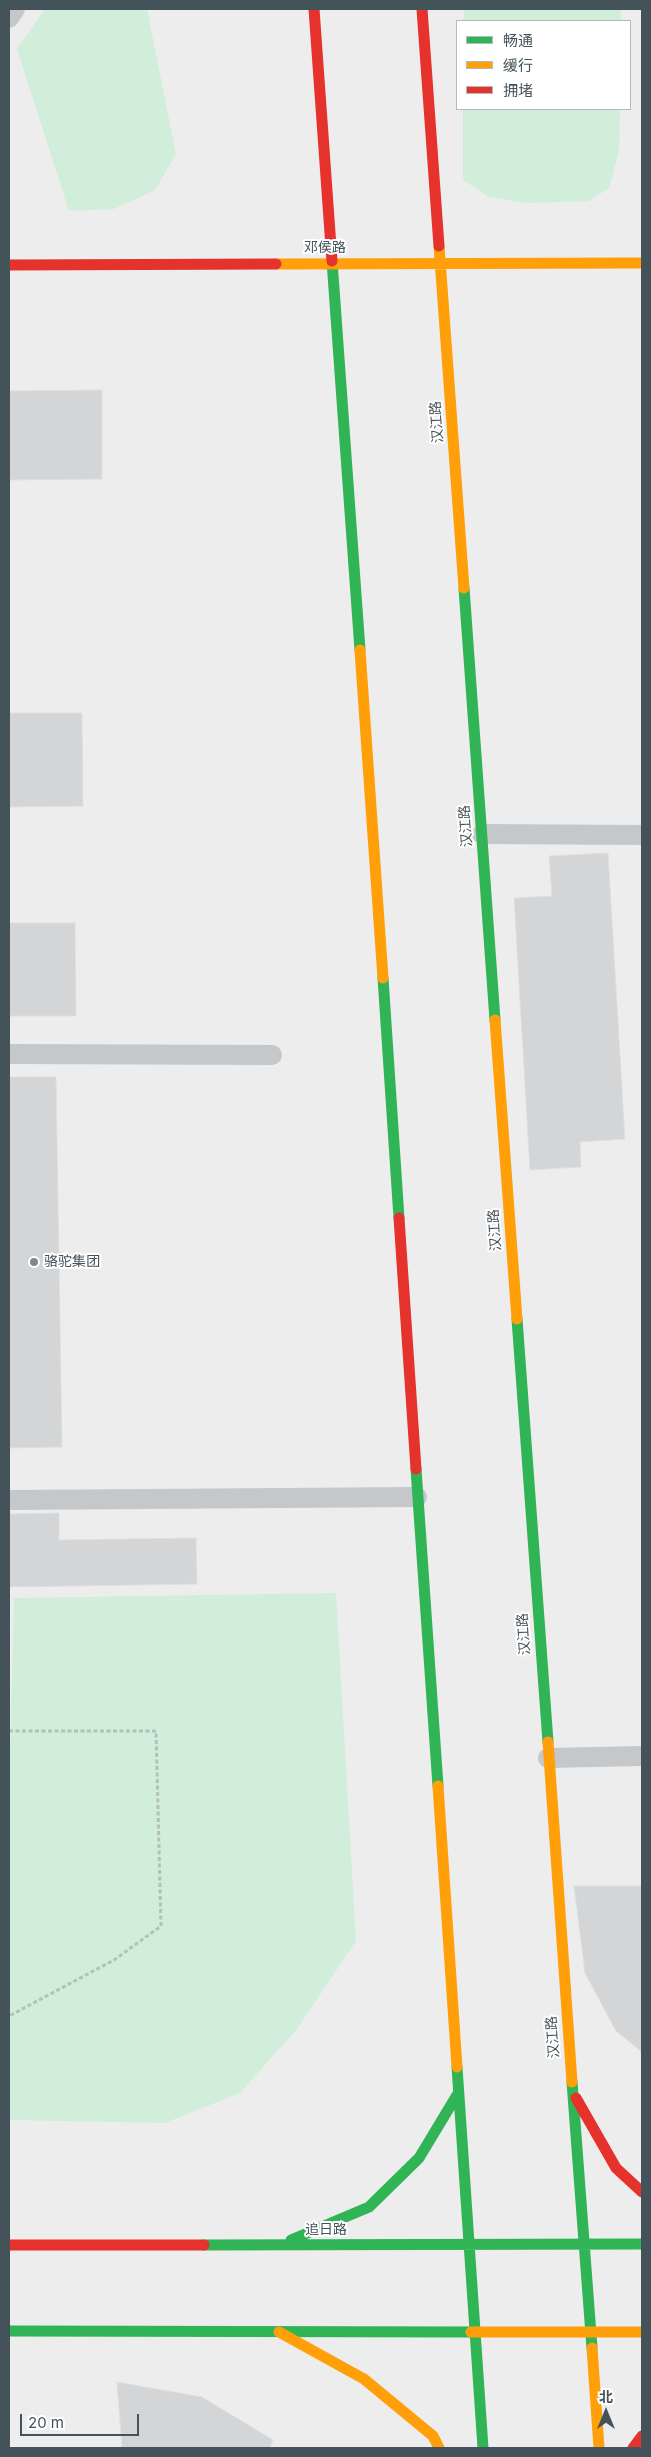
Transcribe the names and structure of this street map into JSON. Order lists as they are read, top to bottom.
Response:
{
  "streets": {
    "main road": ["邓侯路", "汉江路", "追日路"]
  },
  "crossings": [
    ["邓侯路", "汉江路"],
    ["汉江路", "追日路"]
  ],
  "places": ["骆驼集团"],
  "legend": ["畅通", "缓行", "拥堵"],
  "scale_bar": "20 m",
  "north": "top"
}
